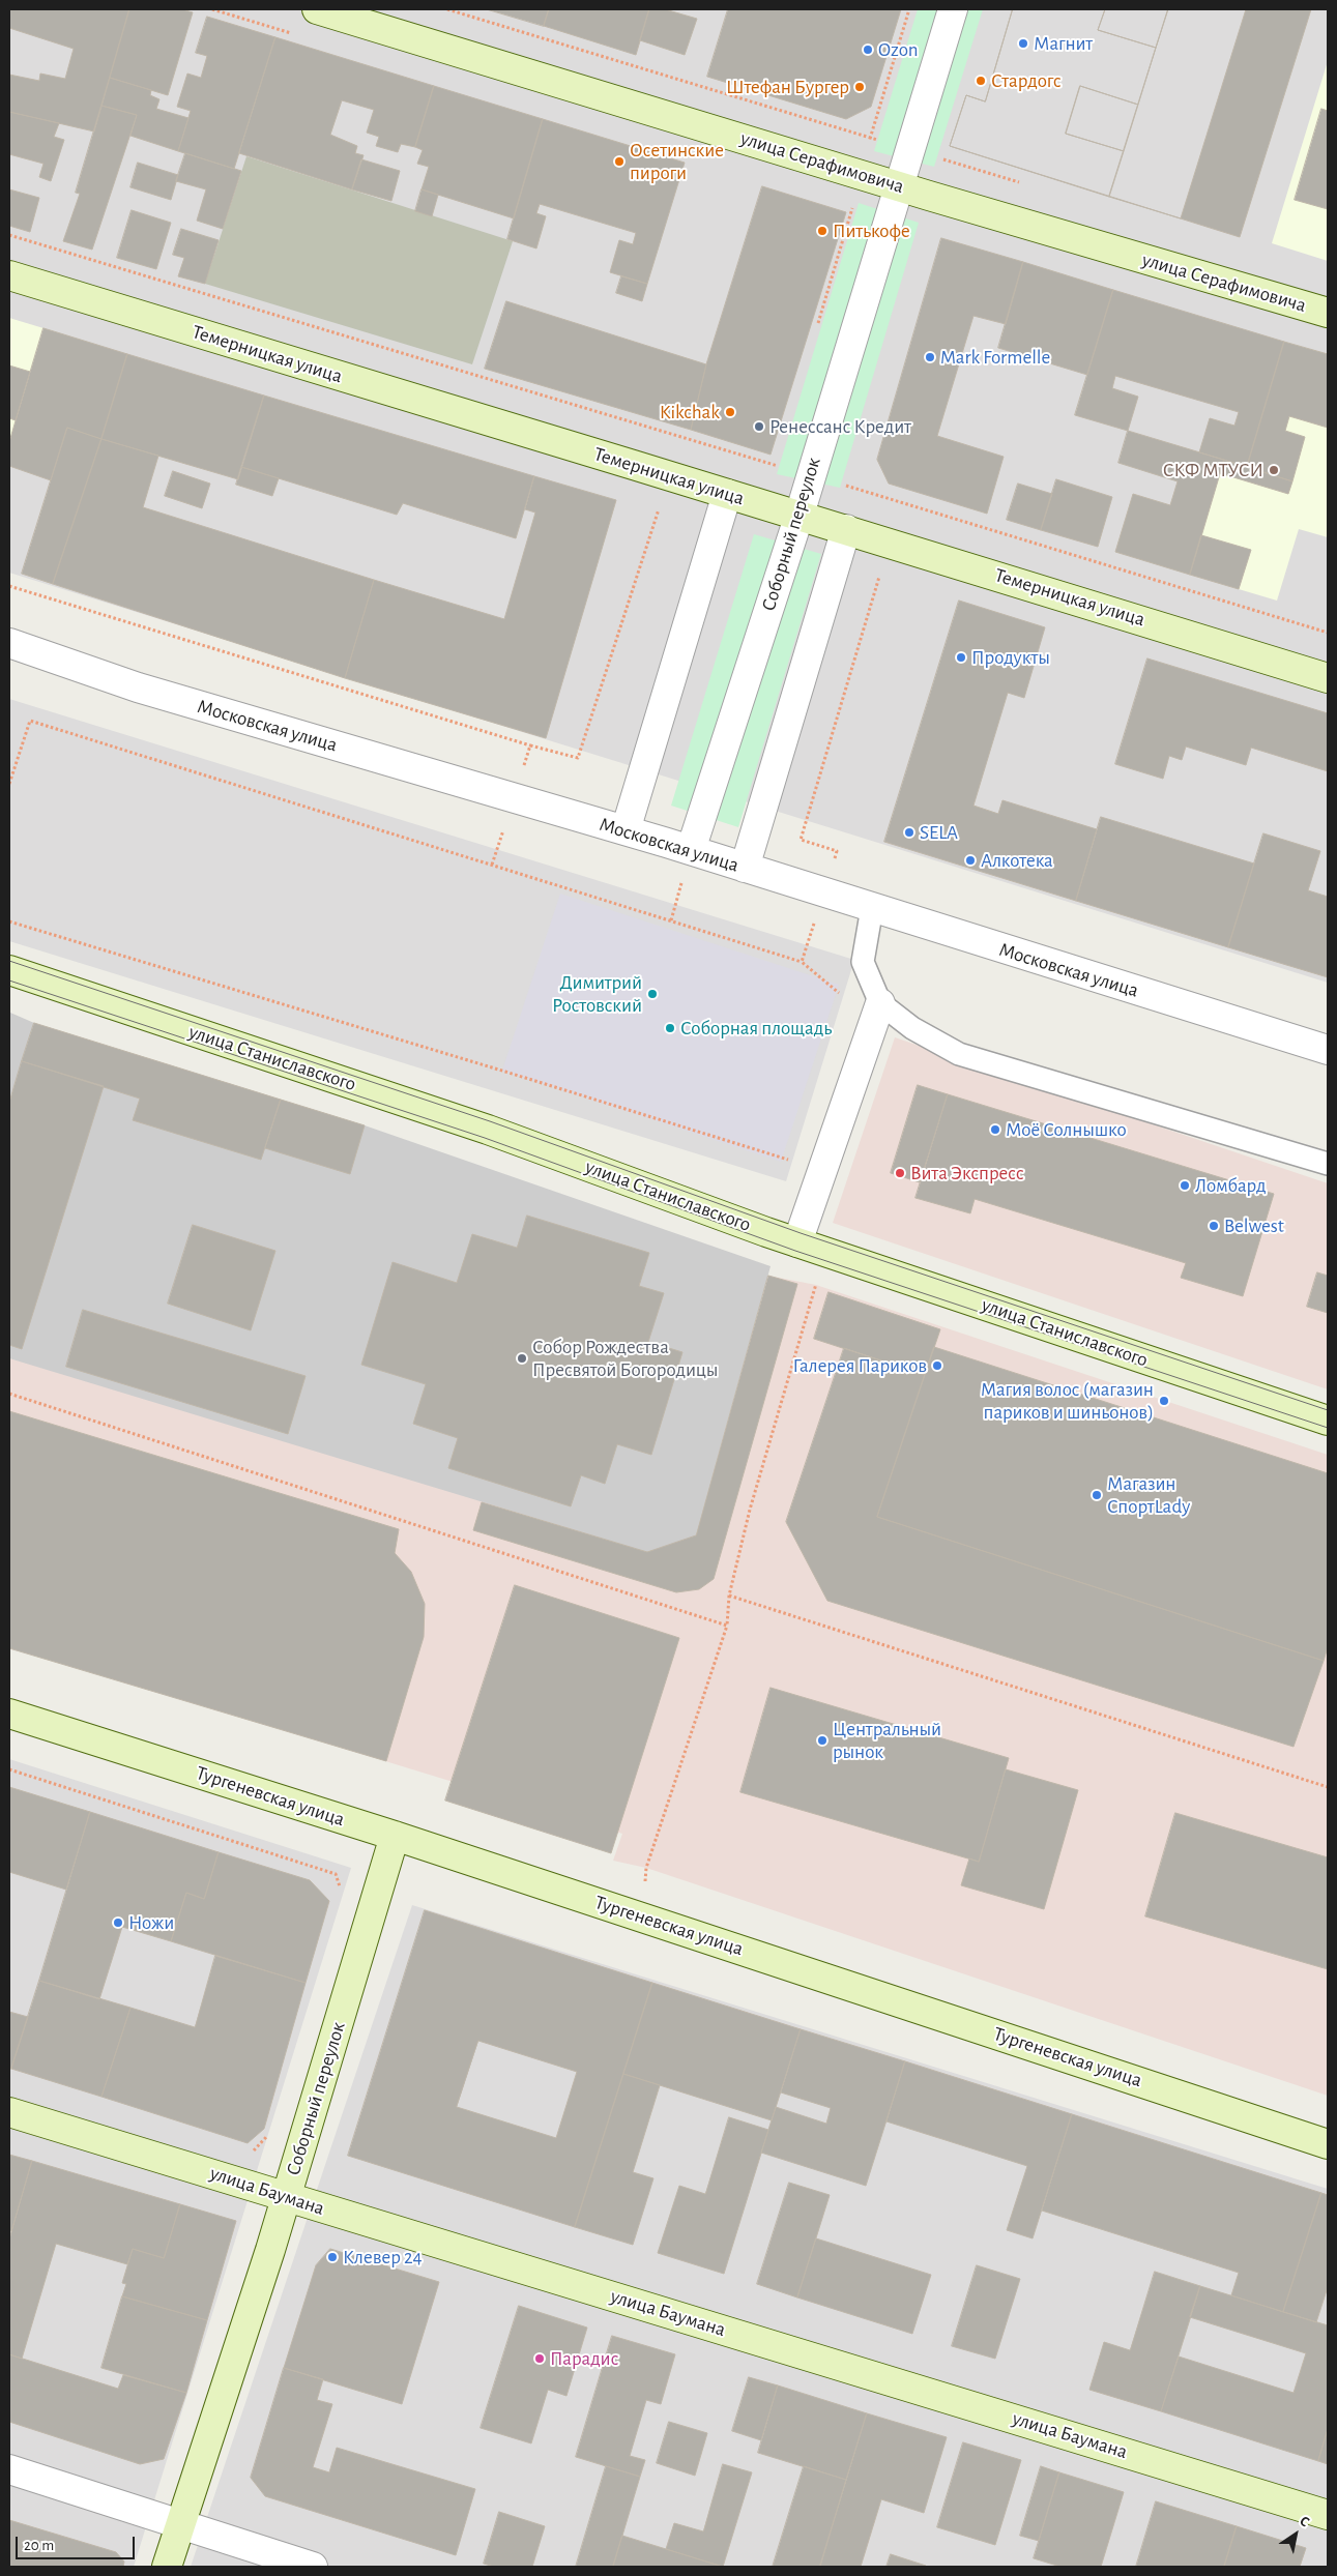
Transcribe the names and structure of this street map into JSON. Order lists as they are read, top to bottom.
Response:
{
  "streets": {
    "street": [
      "улица Серафимовича",
      "Темерницкая улица",
      "Соборный переулок",
      "Московская улица",
      "улица Станиславского",
      "Тургеневская улица",
      "улица Баумана"
    ]
  },
  "crossings": [
    ["улица Серафимовича", "Соборный переулок"],
    ["Темерницкая улица", "Соборный переулок"],
    ["Соборный переулок", "Московская улица"],
    ["Соборный переулок", "Тургеневская улица"],
    ["Соборный переулок", "улица Баумана"]
  ],
  "places": [
    "Магнит",
    "Ozon",
    "Стардогс",
    "Штефан Бургер",
    "Осетинские пироги",
    "Питькофе",
    "Mark Formelle",
    "Kikchak",
    "Ренессанс Кредит",
    "СКФ МТУСИ",
    "Продукты",
    "SELA",
    "Алкотека",
    "Димитрий Ростовский",
    "Соборная площадь",
    "Моё Солнышко",
    "Вита Экспресс",
    "Ломбард",
    "Belwest",
    "Собор Рождества Пресвятой Богородицы",
    "Галерея Париков",
    "Магия волос (магазин париков и шиньонов)",
    "Магазин СпортLady",
    "Центральный рынок",
    "Ножи",
    "Клевер 24",
    "Парадис"
  ],
  "scale_bar": "20 m",
  "north": "top right"
}
